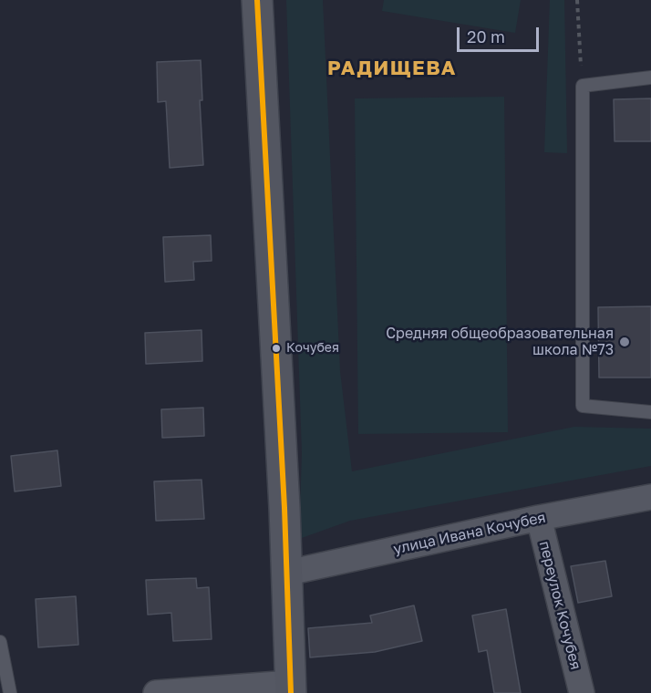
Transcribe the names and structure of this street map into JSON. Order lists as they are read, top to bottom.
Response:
{
  "streets": {
    "street": ["улица Ивана Кочубея", "переулок Кочубея"]
  },
  "crossings": [
    ["улица Ивана Кочубея", "переулок Кочубея"]
  ],
  "districts": ["РАДИЩЕВА"],
  "places": ["Средняя общеобразовательная школа №73", "Кочубея"],
  "scale_bar": "20 m"
}
